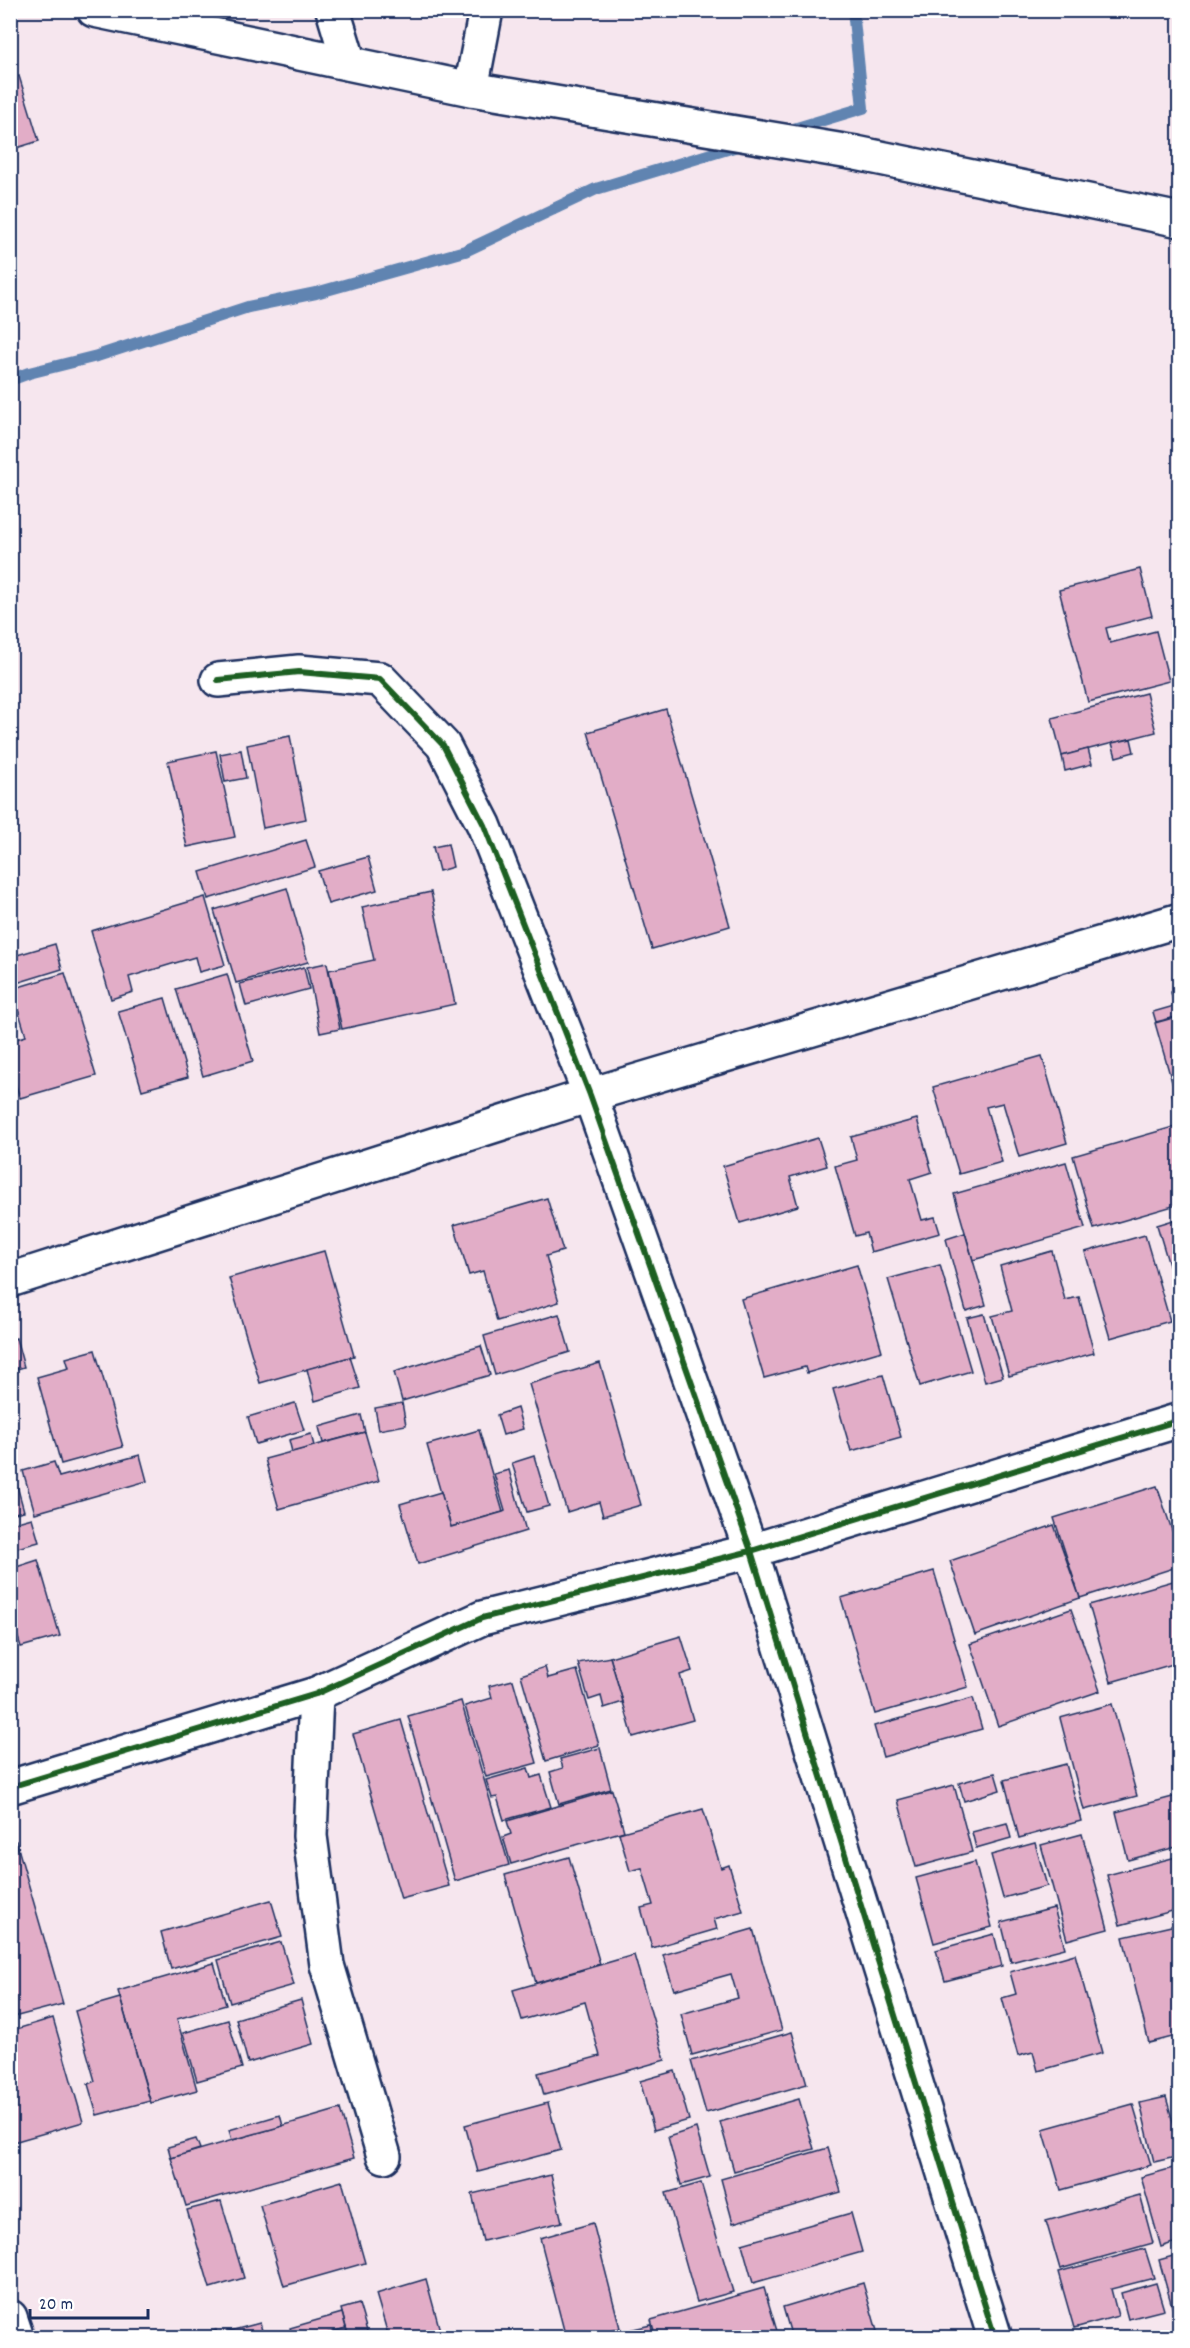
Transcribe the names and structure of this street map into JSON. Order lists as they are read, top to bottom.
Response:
{
  "scale_bar": "20 m"
}
